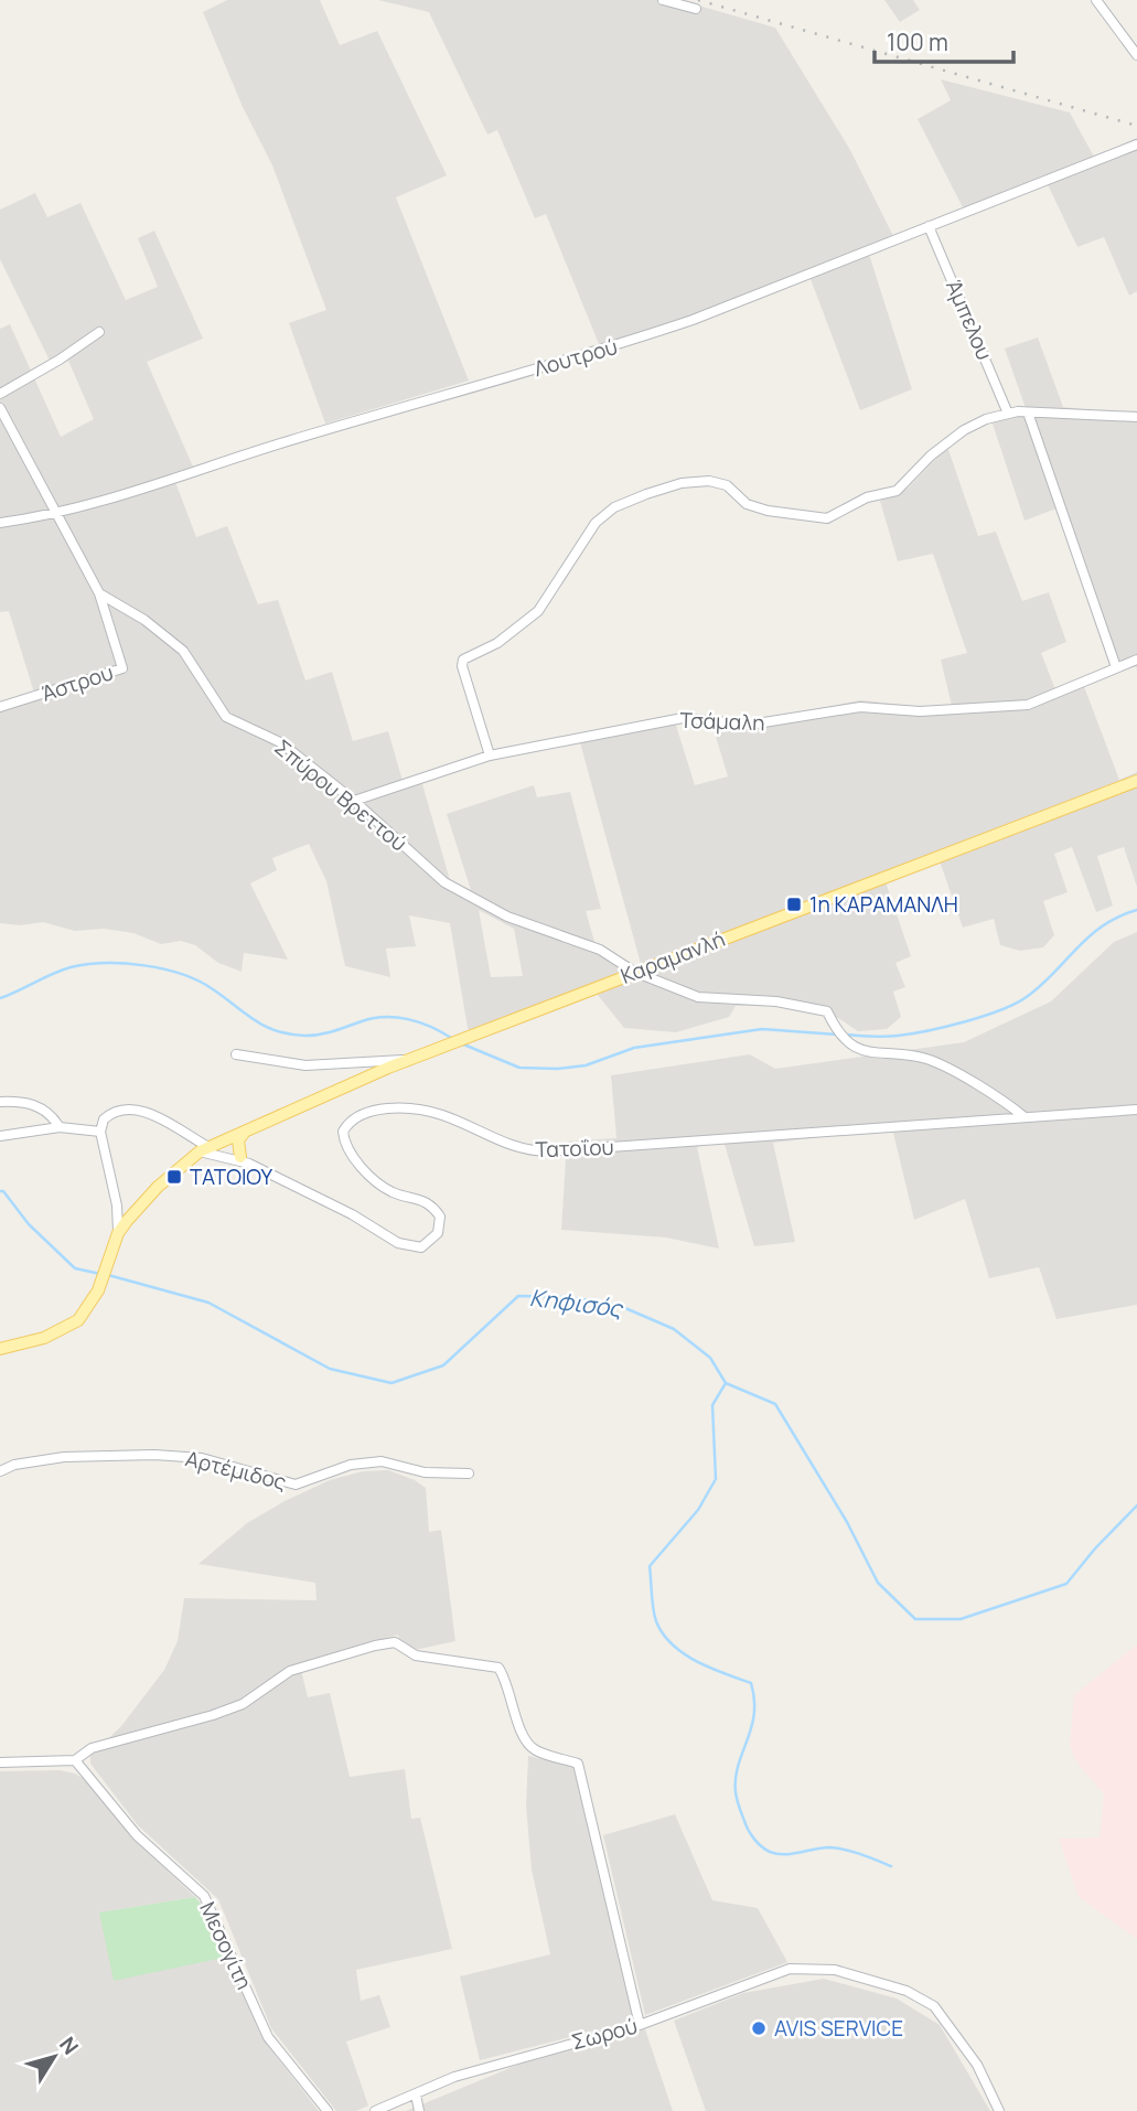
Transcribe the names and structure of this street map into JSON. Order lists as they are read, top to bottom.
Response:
{
  "streets": {
    "main road": ["Καραμανλή"],
    "street": [
      "Άμπελου",
      "Λουτρού",
      "Άστρου",
      "Τσάμαλη",
      "Σπύρου Βρεττού",
      "Τατοΐου",
      "Αρτέμιδος",
      "Μεσογίτη",
      "Σωρού"
    ]
  },
  "crossings": [
    ["Άμπελου", "Λουτρού"],
    ["Άστρου", "Σπύρου Βρεττού"],
    ["Τσάμαλη", "Σπύρου Βρεττού"],
    ["Σπύρου Βρεττού", "Καραμανλή"],
    ["Σπύρου Βρεττού", "Τατοΐου"],
    ["Καραμανλή", "Τατοΐου"]
  ],
  "water": ["Κηφισός"],
  "places": {
    "transit": ["1η ΚΑΡΑΜΑΝΛΗ", "ΤΑΤΟΙΟΥ"],
    "other": ["AVIS SERVICE"]
  },
  "scale_bar": "100 m",
  "north": "top right"
}
